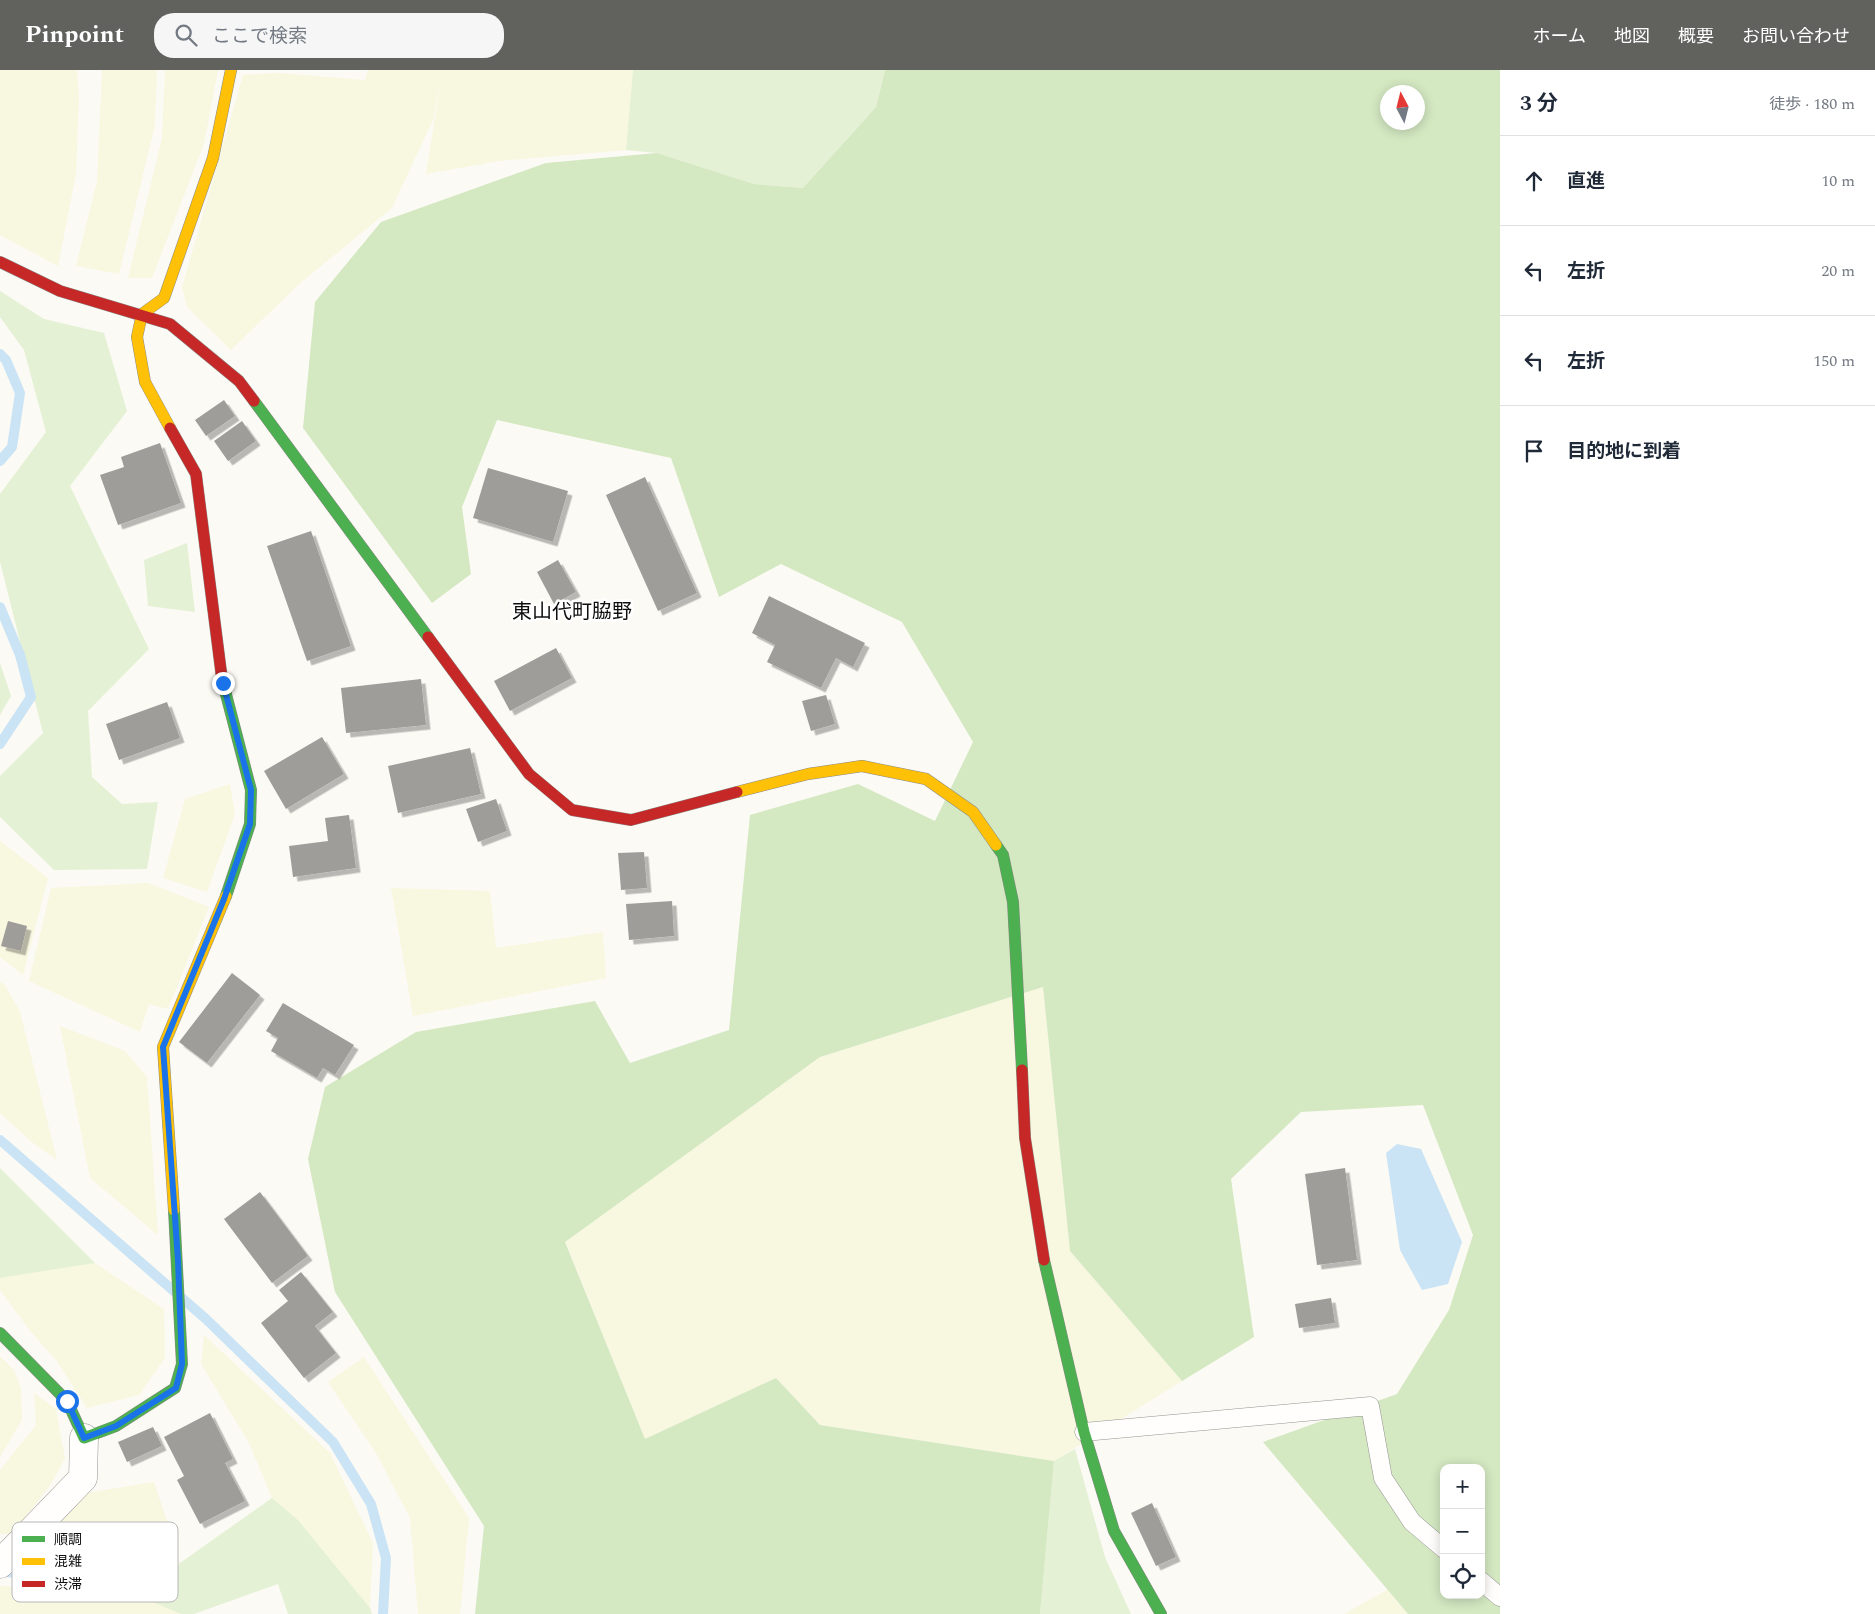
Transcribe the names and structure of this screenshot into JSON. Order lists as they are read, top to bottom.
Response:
{
  "districts": ["東山代町脇野"],
  "legend": ["順調", "混雑", "渋滞"],
  "north": "top",
  "page": {
    "header": "Pinpoint",
    "search": "ここで検索",
    "nav": [
      "ホーム",
      "地図",
      "概要",
      "お問い合わせ"
    ],
    "heading": ["3 分", "徒歩 · 180 m"],
    "list": [
      ["直進", "10 m"],
      ["左折", "20 m"],
      ["左折", "150 m"],
      "目的地に到着"
    ],
    "map_buttons": ["+", "−"]
  }
}
